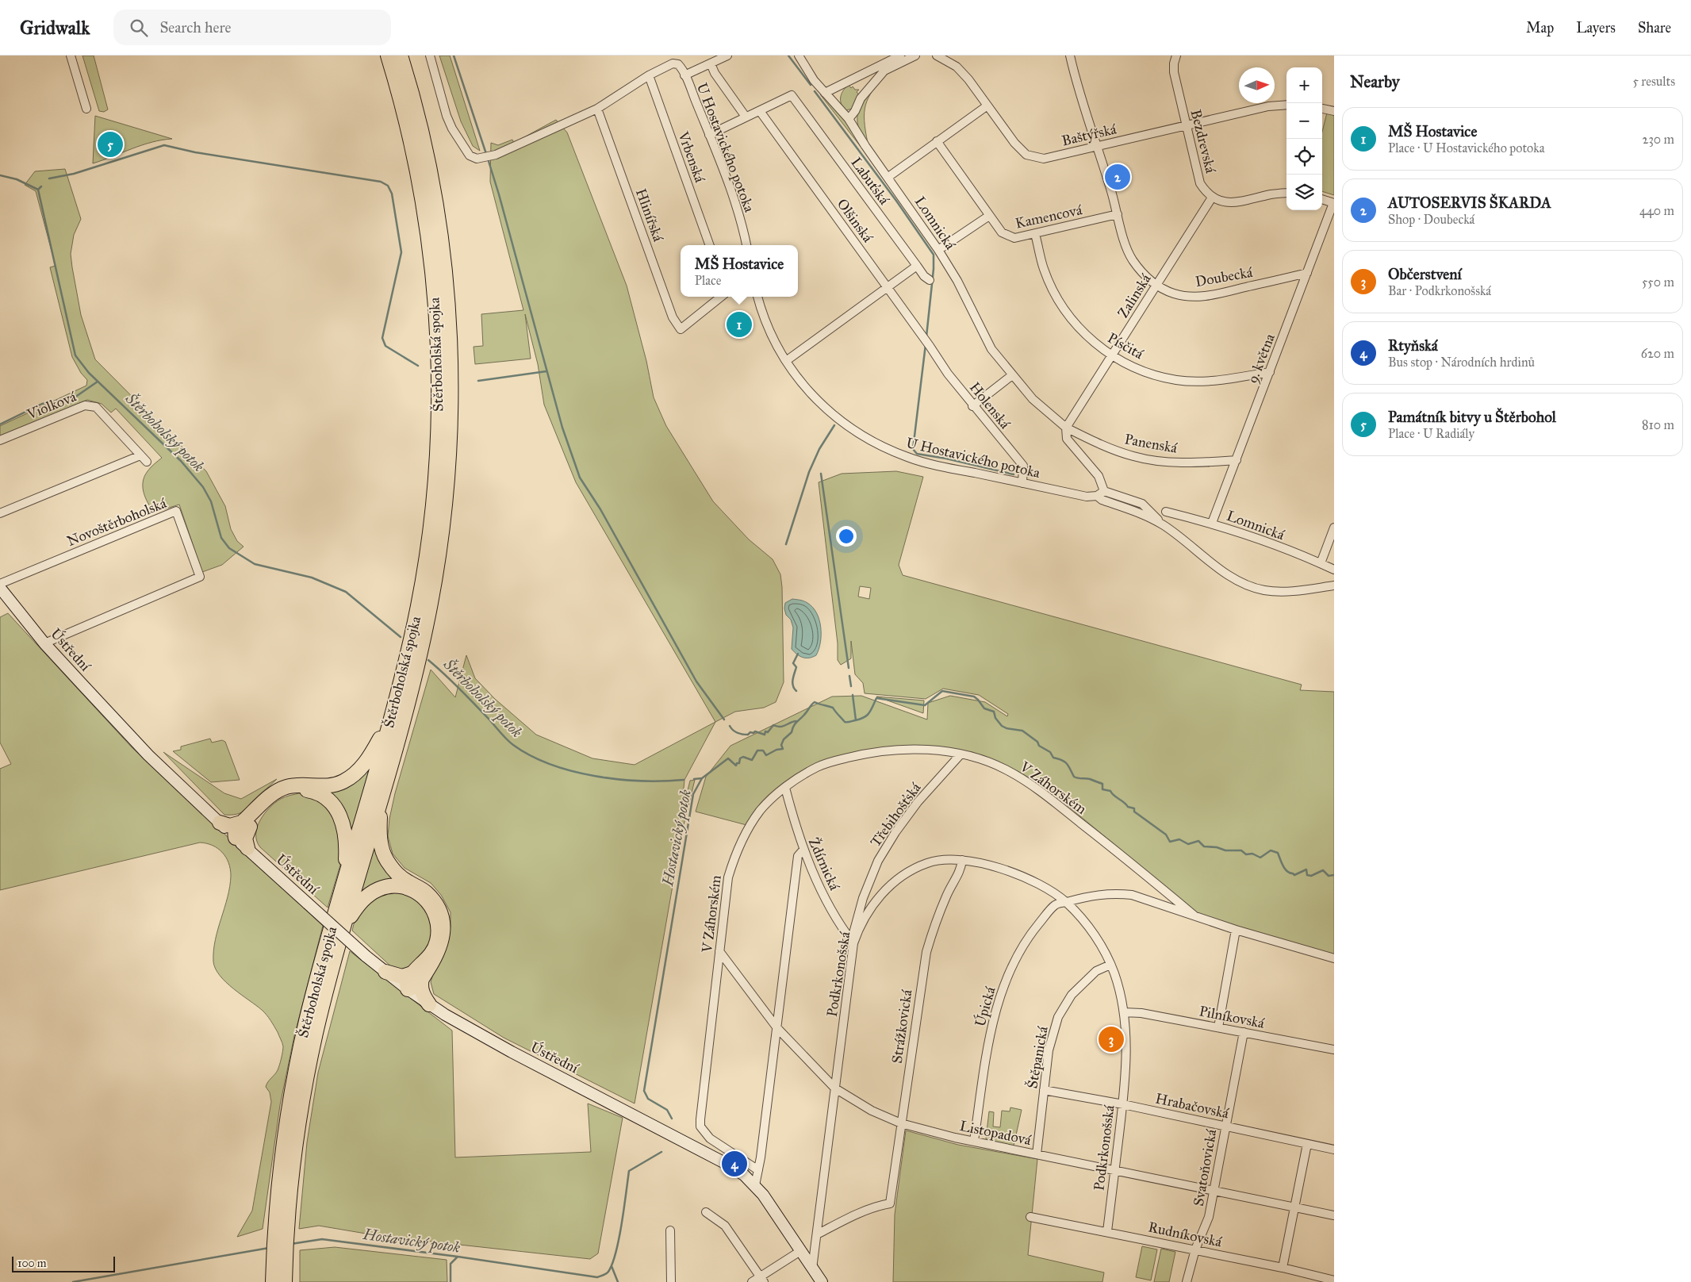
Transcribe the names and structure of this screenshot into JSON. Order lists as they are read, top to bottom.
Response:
{
  "streets": {
    "highway": ["Štěrboholská spojka"],
    "street": [
      "Baštýřská",
      "Bezdrevská",
      "U Hostavického potoka",
      "Vrbenská",
      "Labuťská",
      "Hlinířská",
      "Kamencová",
      "Olšinská",
      "Lomnická",
      "Doubecká",
      "Zalinská",
      "Písčitá",
      "9. května",
      "Violková",
      "Holenská",
      "Panenská",
      "Novoštěrboholská",
      "Ústřední",
      "V Záhorském",
      "Třebihošťská",
      "Ždírnická",
      "Podkrkonošská",
      "Úpická",
      "Pilníkovská",
      "Strážkovická",
      "Štěpanická",
      "Hrabačovská",
      "Listopadová",
      "Svatoňovická",
      "Rudníkovská"
    ]
  },
  "crossings": [
    ["Baštýřská", "Bezdrevská"],
    ["Baštýřská", "Doubecká"],
    ["Bezdrevská", "Zalinská"],
    ["U Hostavického potoka", "Vrbenská"],
    ["U Hostavického potoka", "Lomnická"],
    ["U Hostavického potoka", "Holenská"],
    ["Labuťská", "Olšinská"],
    ["Kamencová", "Doubecká"],
    ["Kamencová", "Písčitá"],
    ["Olšinská", "Holenská"],
    ["Lomnická", "Zalinská"],
    ["Lomnická", "9. května"],
    ["Lomnická", "Panenská"],
    ["Doubecká", "Zalinská"],
    ["Doubecká", "9. května"],
    ["Zalinská", "Písčitá"],
    ["Zalinská", "Panenská"],
    ["Písčitá", "9. května"],
    ["9. května", "Panenská"],
    ["Novoštěrboholská", "Ústřední"],
    ["Ústřední", "Podkrkonošská"],
    ["V Záhorském", "Třebihošťská"],
    ["V Záhorském", "Ždírnická"],
    ["V Záhorském", "Podkrkonošská"],
    ["V Záhorském", "Úpická"],
    ["V Záhorském", "Listopadová"],
    ["Třebihošťská", "Ždírnická"],
    ["Třebihošťská", "Podkrkonošská"],
    ["Ždírnická", "Podkrkonošská"],
    ["Podkrkonošská", "Úpická"],
    ["Podkrkonošská", "Pilníkovská"],
    ["Podkrkonošská", "Strážkovická"],
    ["Podkrkonošská", "Štěpanická"],
    ["Podkrkonošská", "Hrabačovská"],
    ["Podkrkonošská", "Listopadová"],
    ["Podkrkonošská", "Rudníkovská"],
    ["Úpická", "Listopadová"],
    ["Pilníkovská", "Svatoňovická"],
    ["Strážkovická", "Listopadová"],
    ["Štěpanická", "Hrabačovská"],
    ["Štěpanická", "Listopadová"],
    ["Hrabačovská", "Svatoňovická"],
    ["Listopadová", "Svatoňovická"],
    ["Svatoňovická", "Rudníkovská"]
  ],
  "water": ["Štěrboholský potok", "Hostavický potok"],
  "scale_bar": "100 m",
  "north": "right",
  "page": {
    "header": "Gridwalk",
    "search": "Search here",
    "nav": ["Map", "Layers", "Share"],
    "heading": ["Nearby", "5 results"],
    "map_buttons": ["+", "−"],
    "list": [
      {
        "mark": "1",
        "name": "MŠ Hostavice",
        "note": "Place · U Hostavického potoka",
        "value": "230 m"
      },
      {
        "mark": "2",
        "name": "AUTOSERVIS ŠKARDA",
        "note": "Shop · Doubecká",
        "value": "440 m"
      },
      {
        "mark": "3",
        "name": "Občerstvení",
        "note": "Bar · Podkrkonošská",
        "value": "550 m"
      },
      {
        "mark": "4",
        "name": "Rtyňská",
        "note": "Bus stop · Národních hrdinů",
        "value": "620 m"
      },
      {
        "mark": "5",
        "name": "Památník bitvy u Štěrbohol",
        "note": "Place · U Radiály",
        "value": "810 m"
      }
    ],
    "pins": [
      "5",
      "2",
      "1",
      "3",
      "4"
    ],
    "popup": ["MŠ Hostavice", "Place"],
    "scale": "100 m"
  }
}
